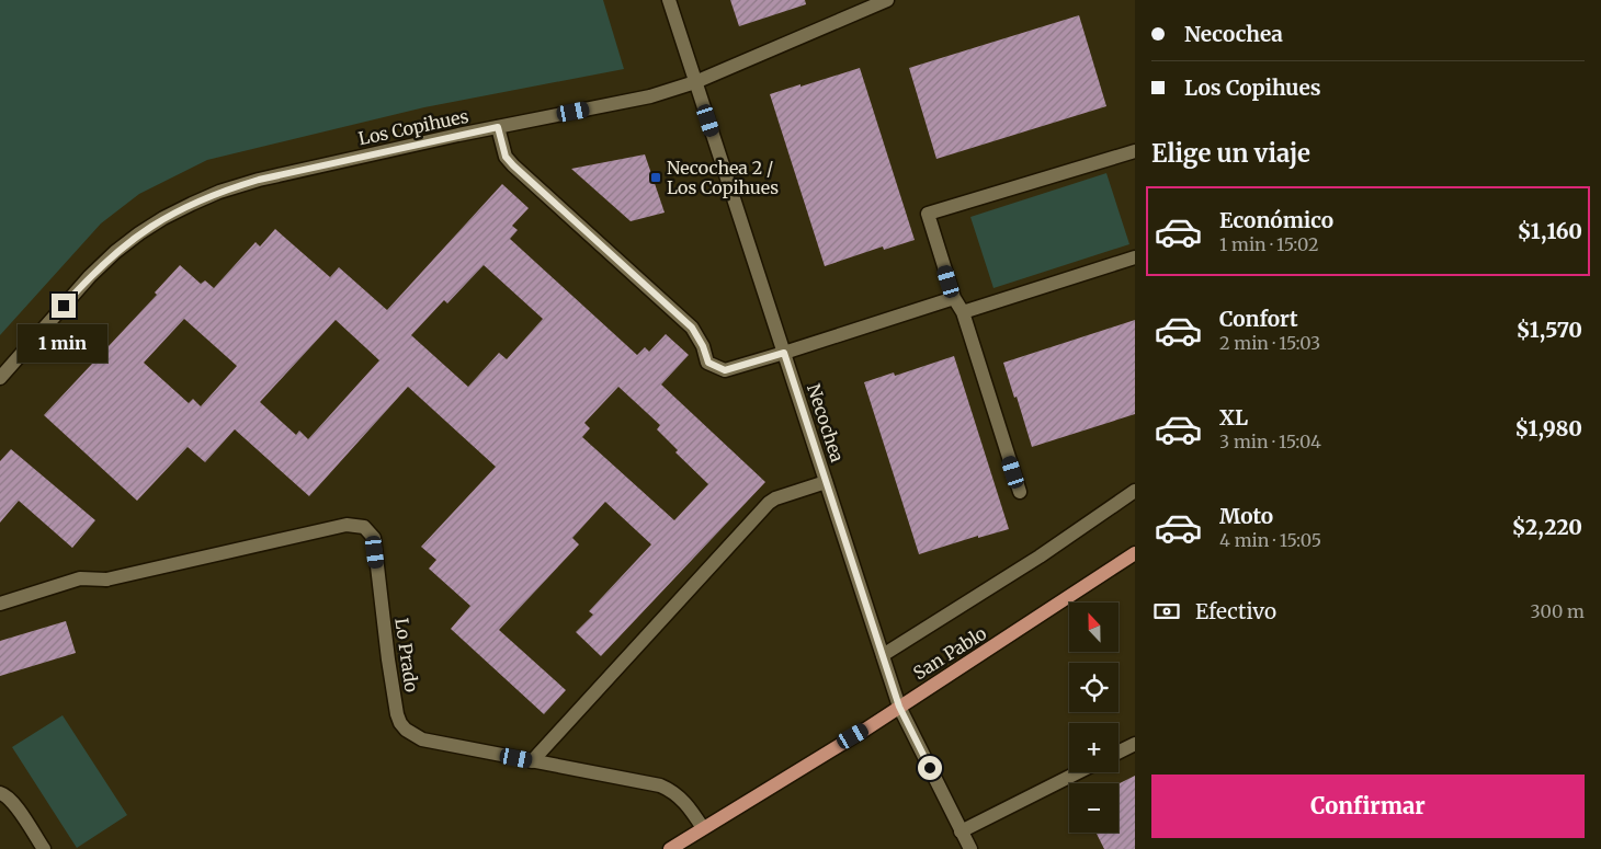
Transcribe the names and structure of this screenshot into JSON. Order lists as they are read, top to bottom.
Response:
{
  "streets": {
    "main road": ["San Pablo"],
    "street": ["Los Copihues", "Necochea", "Lo Prado"]
  },
  "crossings": [
    ["Los Copihues", "Necochea"],
    ["Necochea", "San Pablo"],
    ["San Pablo", "Lo Prado"]
  ],
  "places": {
    "transit": ["Necochea 2 / Los Copihues"]
  },
  "north": "top",
  "page": {
    "banner": ["Necochea", "Los Copihues"],
    "heading": "Elige un viaje",
    "list": [
      {
        "name": "Económico",
        "note": "1 min · 15:02",
        "value": "$1,160"
      },
      {
        "name": "Confort",
        "note": "2 min · 15:03",
        "value": "$1,570"
      },
      {
        "name": "XL",
        "note": "3 min · 15:04",
        "value": "$1,980"
      },
      {
        "name": "Moto",
        "note": "4 min · 15:05",
        "value": "$2,220"
      }
    ],
    "bubble": "1 min",
    "pay": ["Efectivo", "300 m"],
    "map_buttons": ["+", "−"],
    "buttons": "Confirmar"
  }
}
